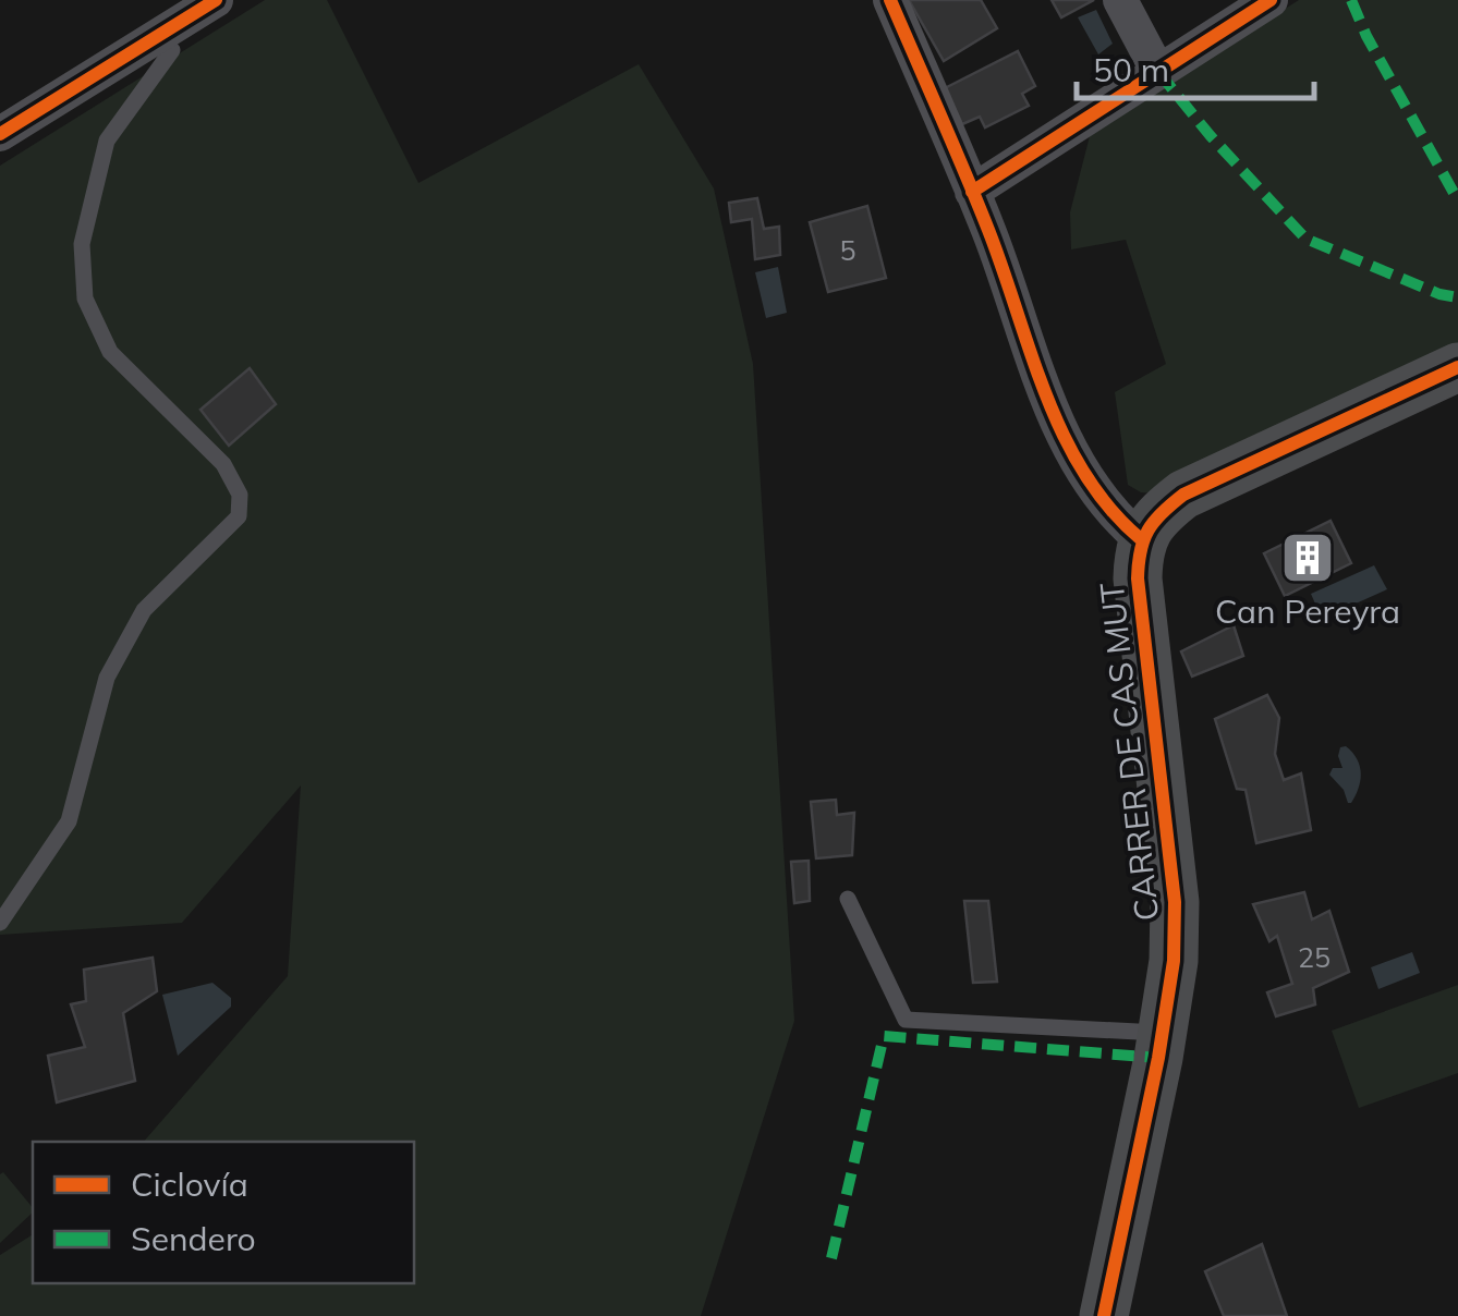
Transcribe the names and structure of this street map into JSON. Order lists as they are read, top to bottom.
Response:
{
  "streets": {
    "street": ["CARRER DE CAS MUT"]
  },
  "places": {
    "building": ["Can Pereyra"]
  },
  "house_numbers": ["5", "25"],
  "legend": ["Ciclovía", "Sendero"],
  "scale_bar": "50 m"
}
